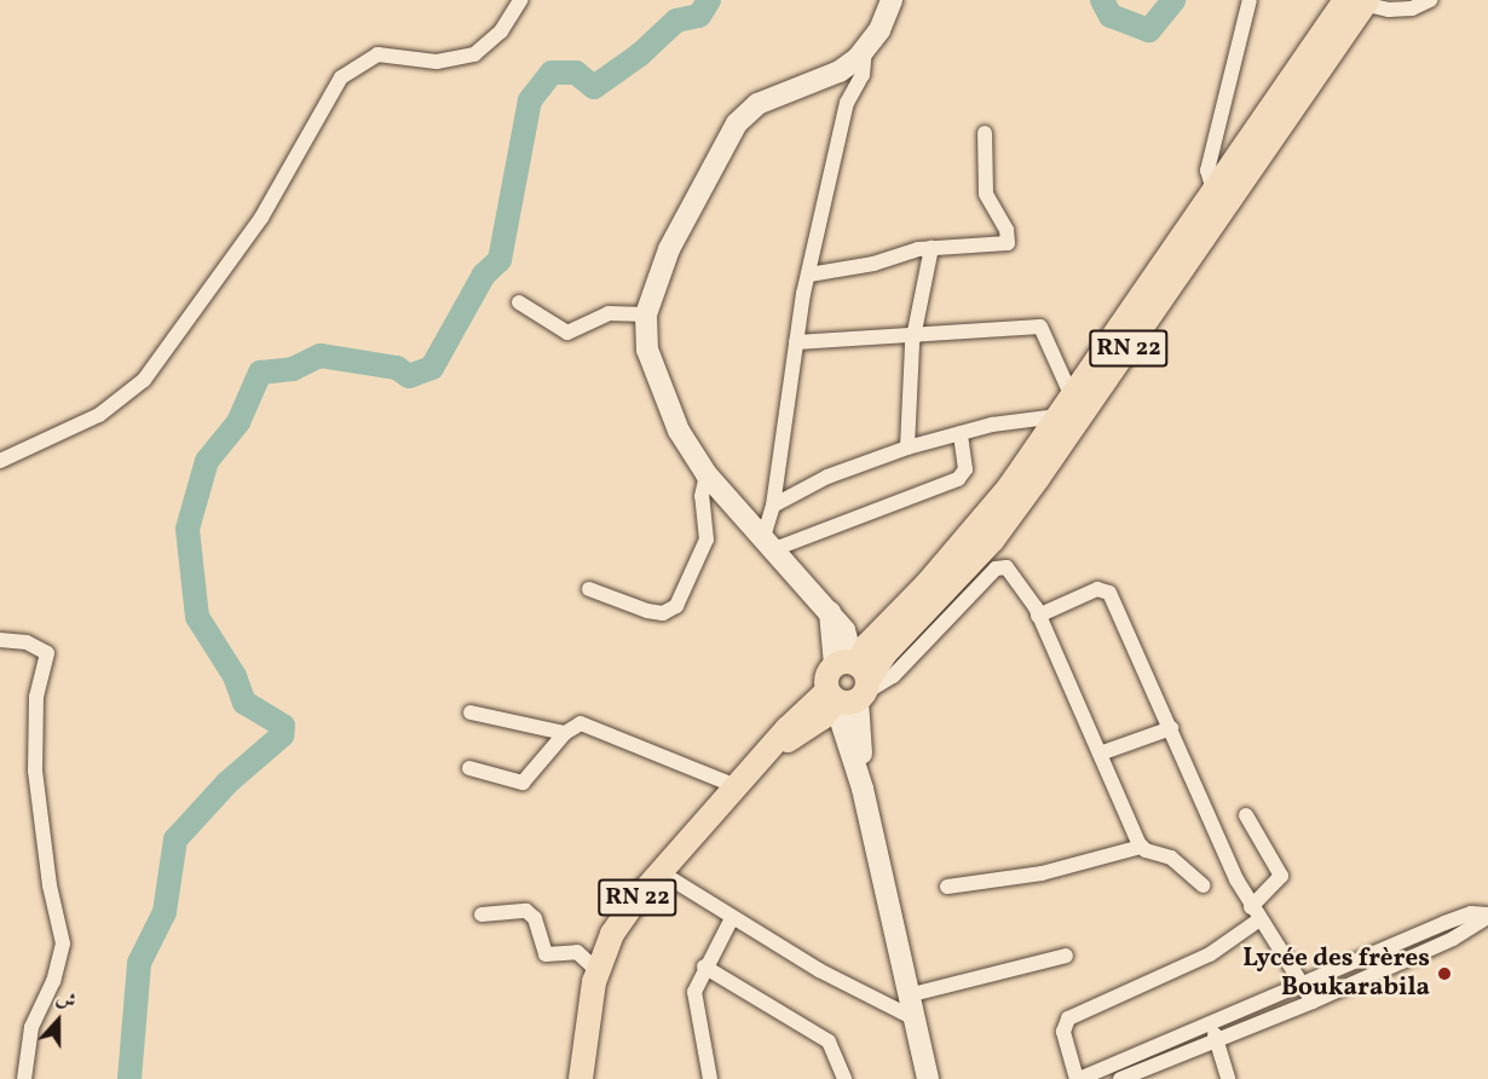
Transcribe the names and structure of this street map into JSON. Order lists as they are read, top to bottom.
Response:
{
  "streets": {
    "main road": ["RN 22"]
  },
  "places": ["Lycée des frères Boukarabila"],
  "north": "top"
}
